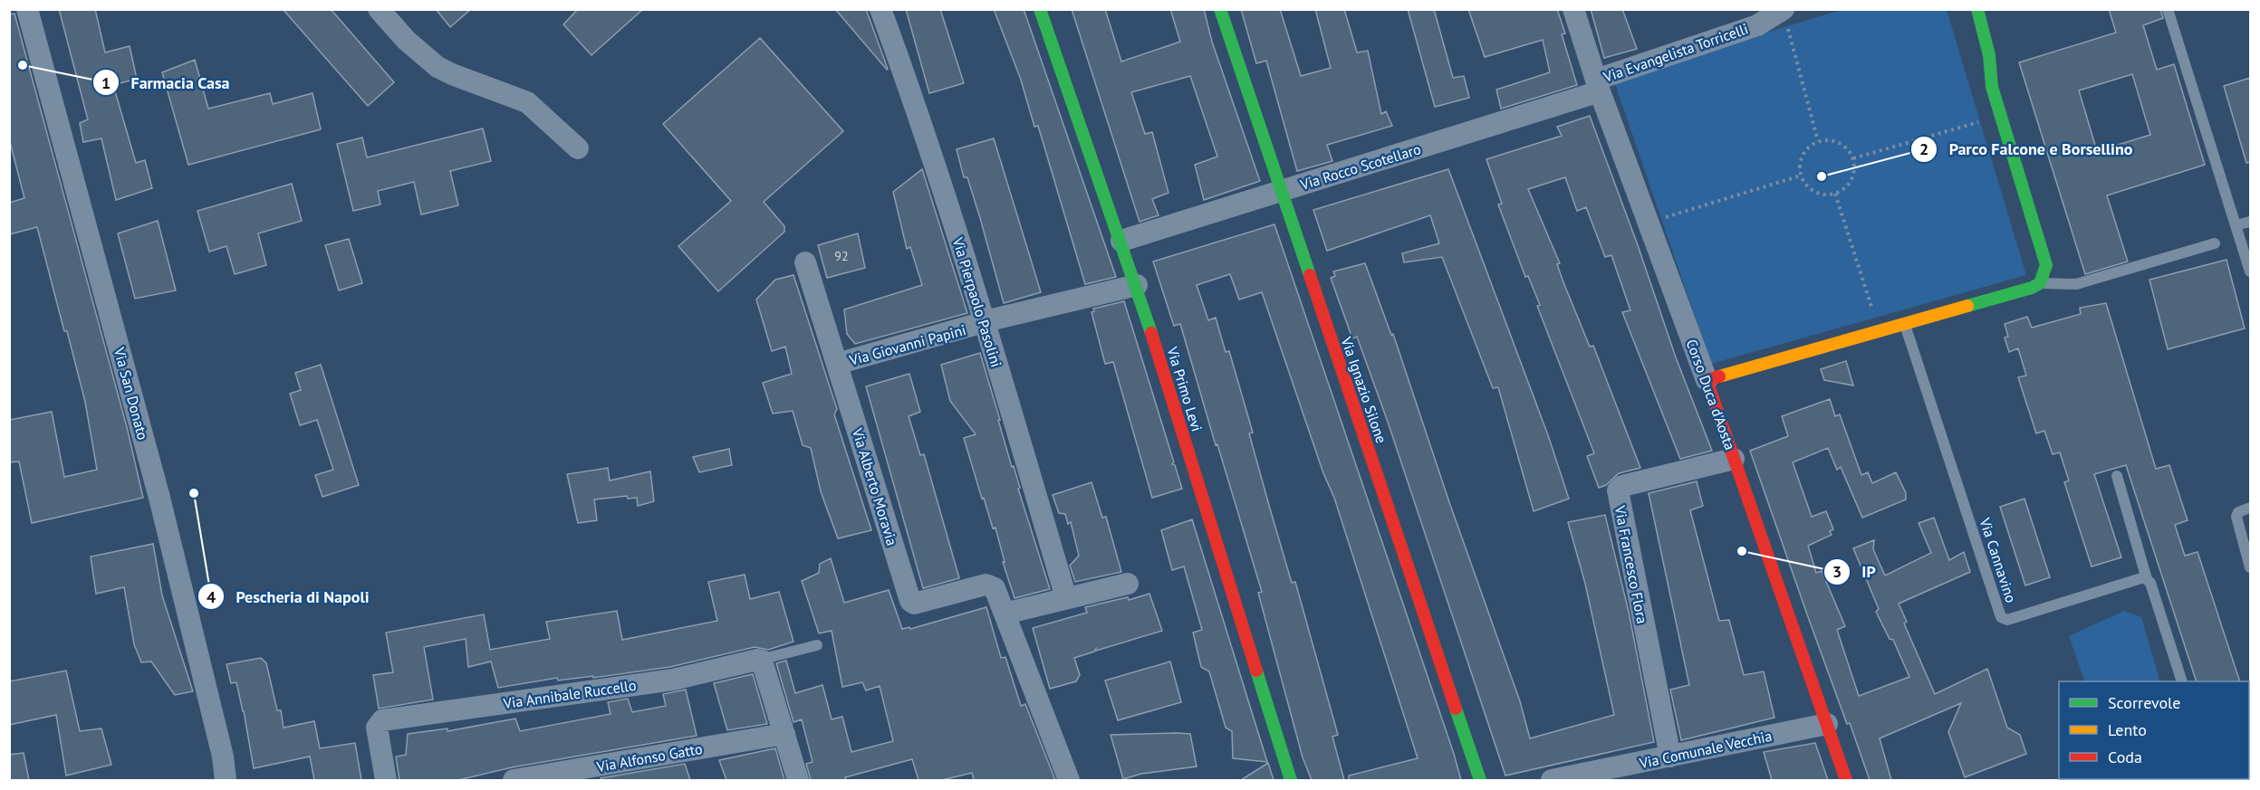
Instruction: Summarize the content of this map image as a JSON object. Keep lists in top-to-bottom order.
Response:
{
  "streets": {
    "street": [
      "Via Evangelista Torricelli",
      "Via Rocco Scotellaro",
      "Via Pierpaolo Pasolini",
      "Via Giovanni Papini",
      "Via Primo Levi",
      "Via Ignazio Silone",
      "Via San Donato",
      "Corso Duca d'Aosta",
      "Via Alberto Moravia",
      "Via Francesco Flora",
      "Via Annibale Ruccello",
      "Via Comunale Vecchia",
      "Via Alfonso Gatto"
    ],
    "lane": ["Via Cannavino"]
  },
  "crossings": [
    ["Via Evangelista Torricelli", "Via Rocco Scotellaro"],
    ["Via Evangelista Torricelli", "Corso Duca d'Aosta"],
    ["Via Rocco Scotellaro", "Via Primo Levi"],
    ["Via Rocco Scotellaro", "Via Ignazio Silone"],
    ["Via Rocco Scotellaro", "Corso Duca d'Aosta"],
    ["Via Pierpaolo Pasolini", "Via Giovanni Papini"],
    ["Via Giovanni Papini", "Via Primo Levi"],
    ["Via Giovanni Papini", "Via Alberto Moravia"],
    ["Corso Duca d'Aosta", "Via Francesco Flora"],
    ["Corso Duca d'Aosta", "Via Comunale Vecchia"],
    ["Via Francesco Flora", "Via Comunale Vecchia"]
  ],
  "places": [
    "Farmacia Casa",
    "Parco Falcone e Borsellino",
    "Pescheria di Napoli",
    "IP"
  ],
  "house_numbers": ["92"],
  "legend": ["Scorrevole", "Lento", "Coda"]
}
